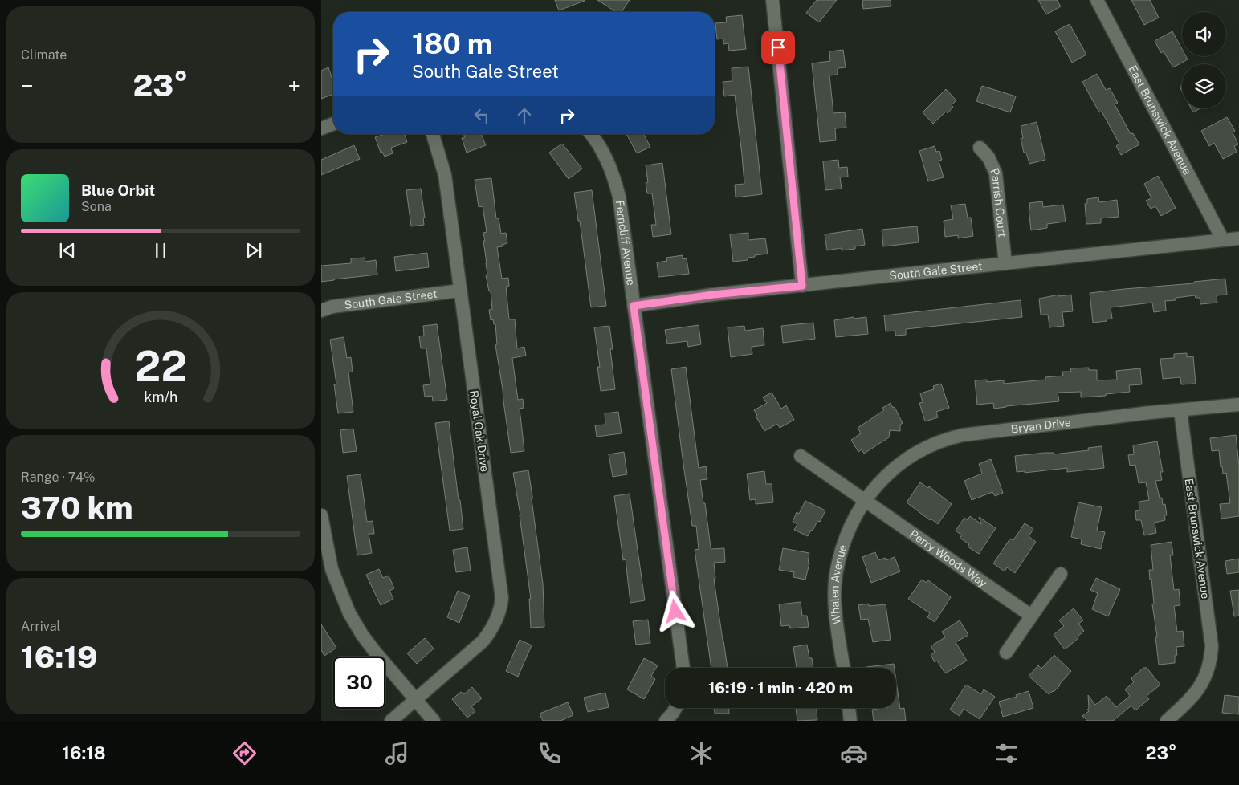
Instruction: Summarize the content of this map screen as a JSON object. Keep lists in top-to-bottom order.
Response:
{
  "streets": {
    "street": [
      "East Brunswick Avenue",
      "Parrish Court",
      "Ferncliff Avenue",
      "South Gale Street",
      "Bryan Drive",
      "Royal Oak Drive",
      "Perry Woods Way",
      "Whalen Avenue"
    ]
  },
  "crossings": [
    ["East Brunswick Avenue", "South Gale Street"],
    ["East Brunswick Avenue", "Bryan Drive"],
    ["Parrish Court", "South Gale Street"],
    ["Ferncliff Avenue", "South Gale Street"],
    ["South Gale Street", "Royal Oak Drive"],
    ["Bryan Drive", "Perry Woods Way"],
    ["Bryan Drive", "Whalen Avenue"],
    ["Perry Woods Way", "Whalen Avenue"]
  ],
  "page": {
    "tile": [
      "Climate",
      ["Range · 74%", "370 km"],
      ["Arrival", "16:19"]
    ],
    "turn": ["180 m", "South Gale Street"],
    "heat": ["−", "23°", "+"],
    "song": ["Blue Orbit", "Sona"],
    "limit": "30",
    "trip": "16:19 · 1 min · 420 m",
    "tabs": ["16:18", "23°"],
    "gauge": ["22", "km/h"]
  }
}
